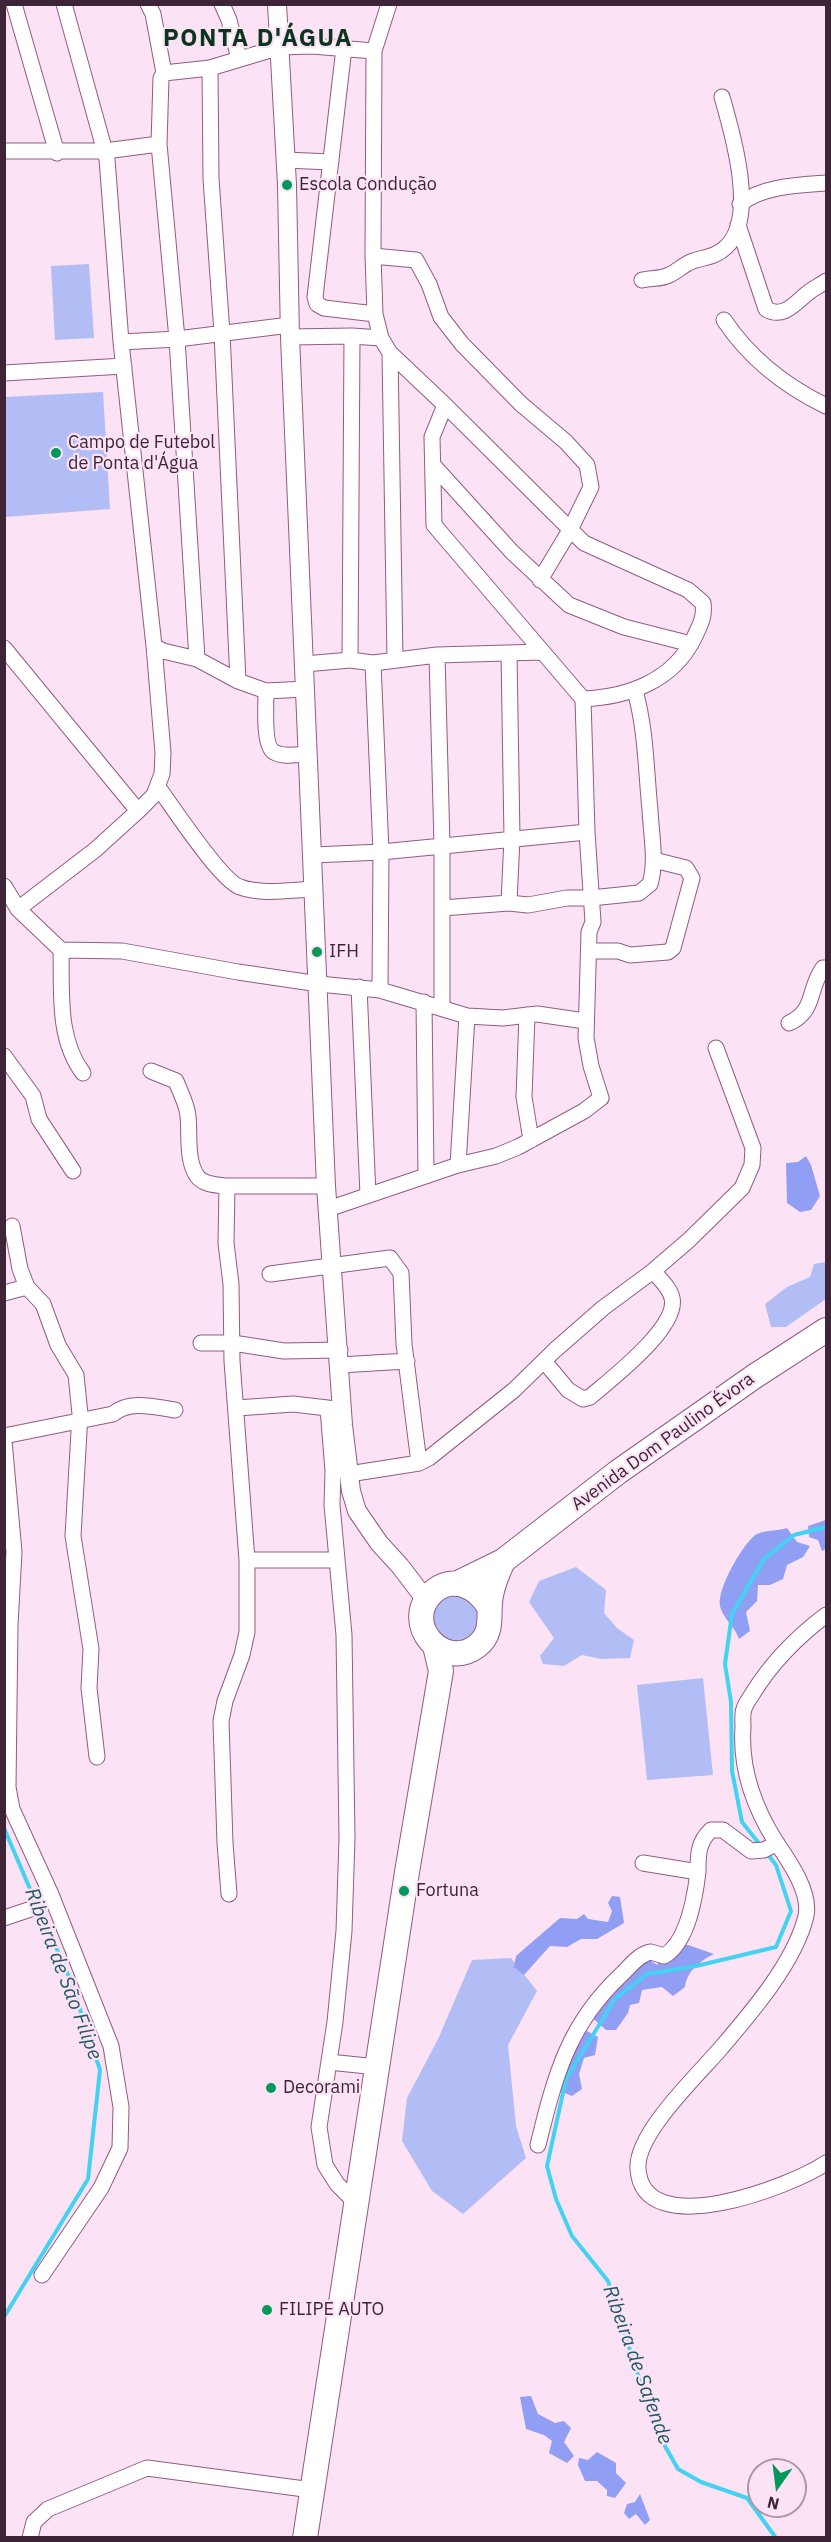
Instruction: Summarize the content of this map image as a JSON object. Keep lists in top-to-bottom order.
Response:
{
  "streets": {
    "main road": ["Avenida Dom Paulino Évora"]
  },
  "districts": ["PONTA D'ÁGUA"],
  "water": ["Ribeira de São Filipe", "Ribeira de Safende"],
  "places": [
    "Escola Condução",
    "Campo de Futebol de Ponta d'Água",
    "IFH",
    "Fortuna",
    "Decorami",
    "FILIPE AUTO"
  ],
  "north": "bottom"
}
